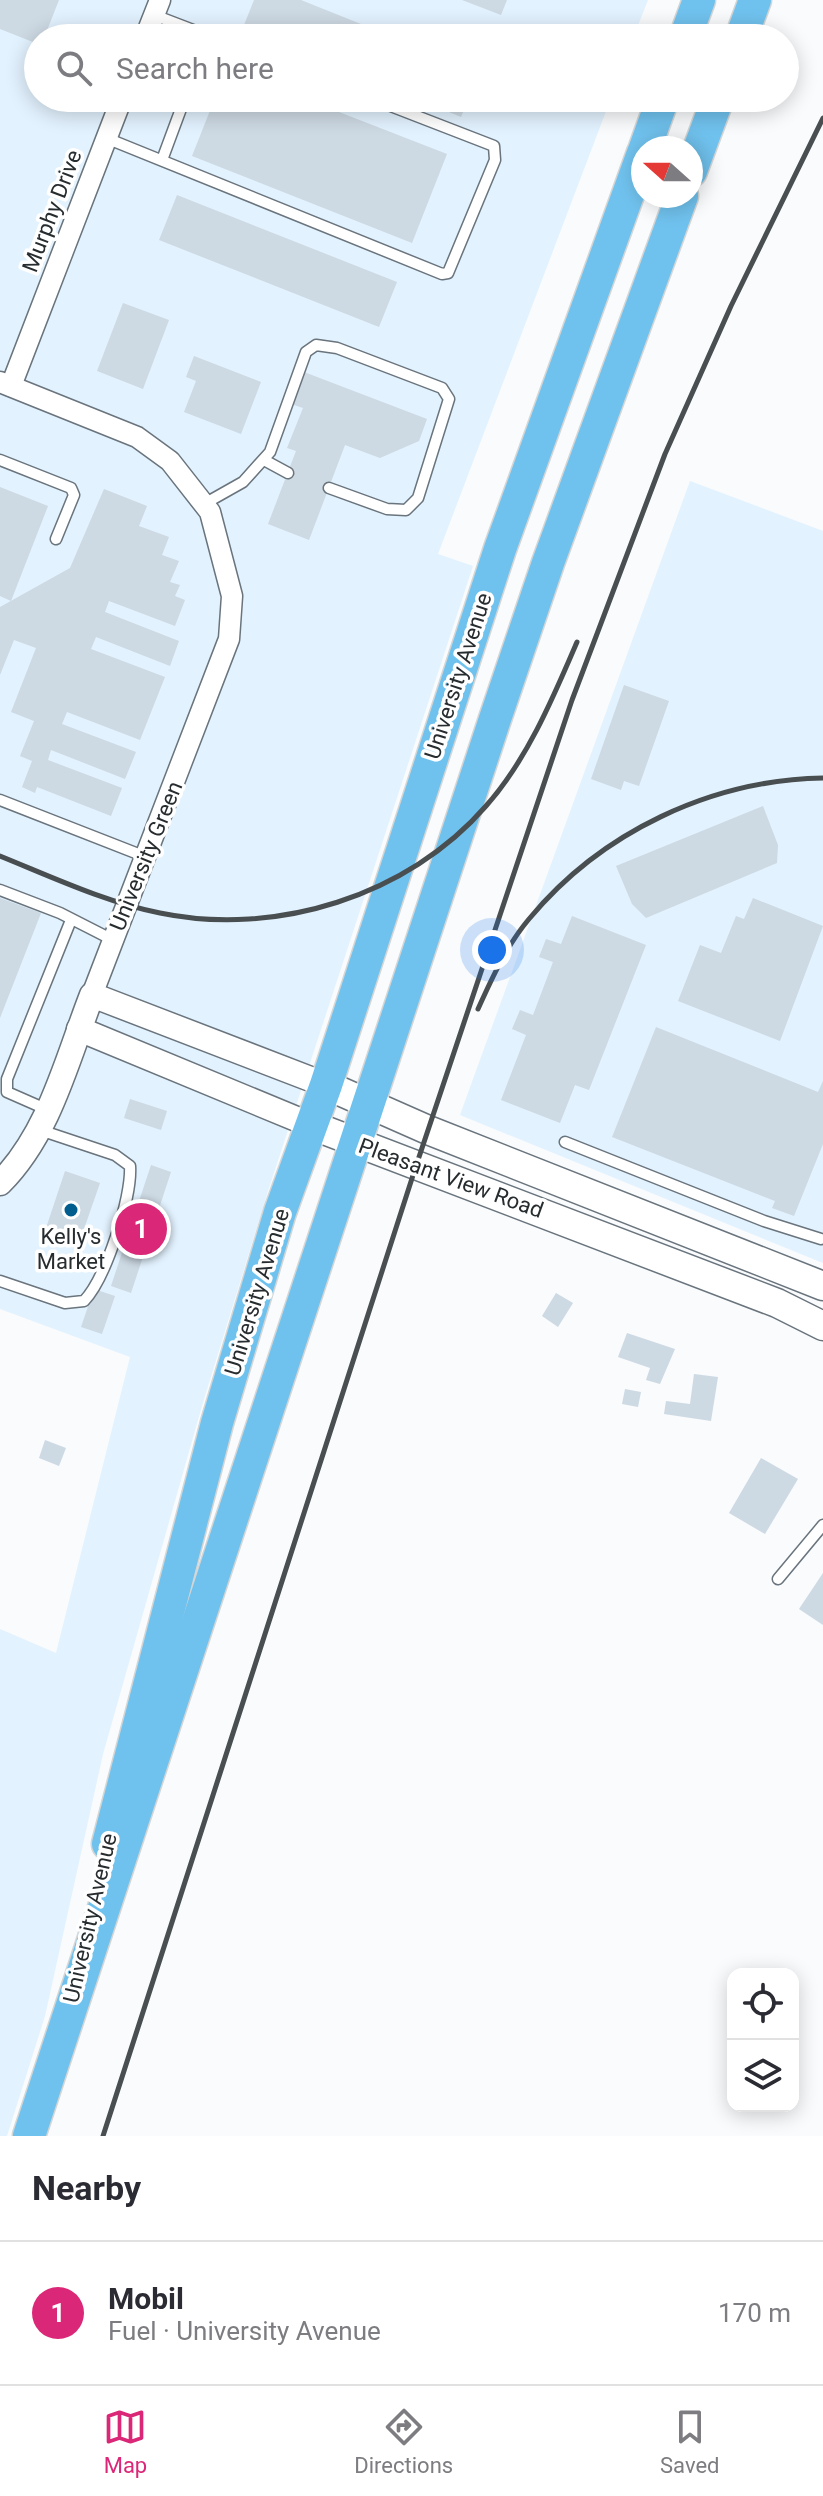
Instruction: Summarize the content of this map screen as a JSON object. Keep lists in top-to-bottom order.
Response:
{
  "streets": {
    "main road": ["University Avenue", "Pleasant View Road"],
    "street": ["Murphy Drive", "University Green"]
  },
  "crossings": [
    ["University Avenue", "Pleasant View Road"],
    ["University Green", "Pleasant View Road"]
  ],
  "places": ["Kelly's Market"],
  "north": "left",
  "page": {
    "search": "Search here",
    "pins": "1",
    "heading": "Nearby",
    "list": [
      {
        "mark": "1",
        "name": "Mobil",
        "note": "Fuel · University Avenue",
        "value": "170 m"
      }
    ],
    "nav": ["Map", "Directions", "Saved"]
  }
}
